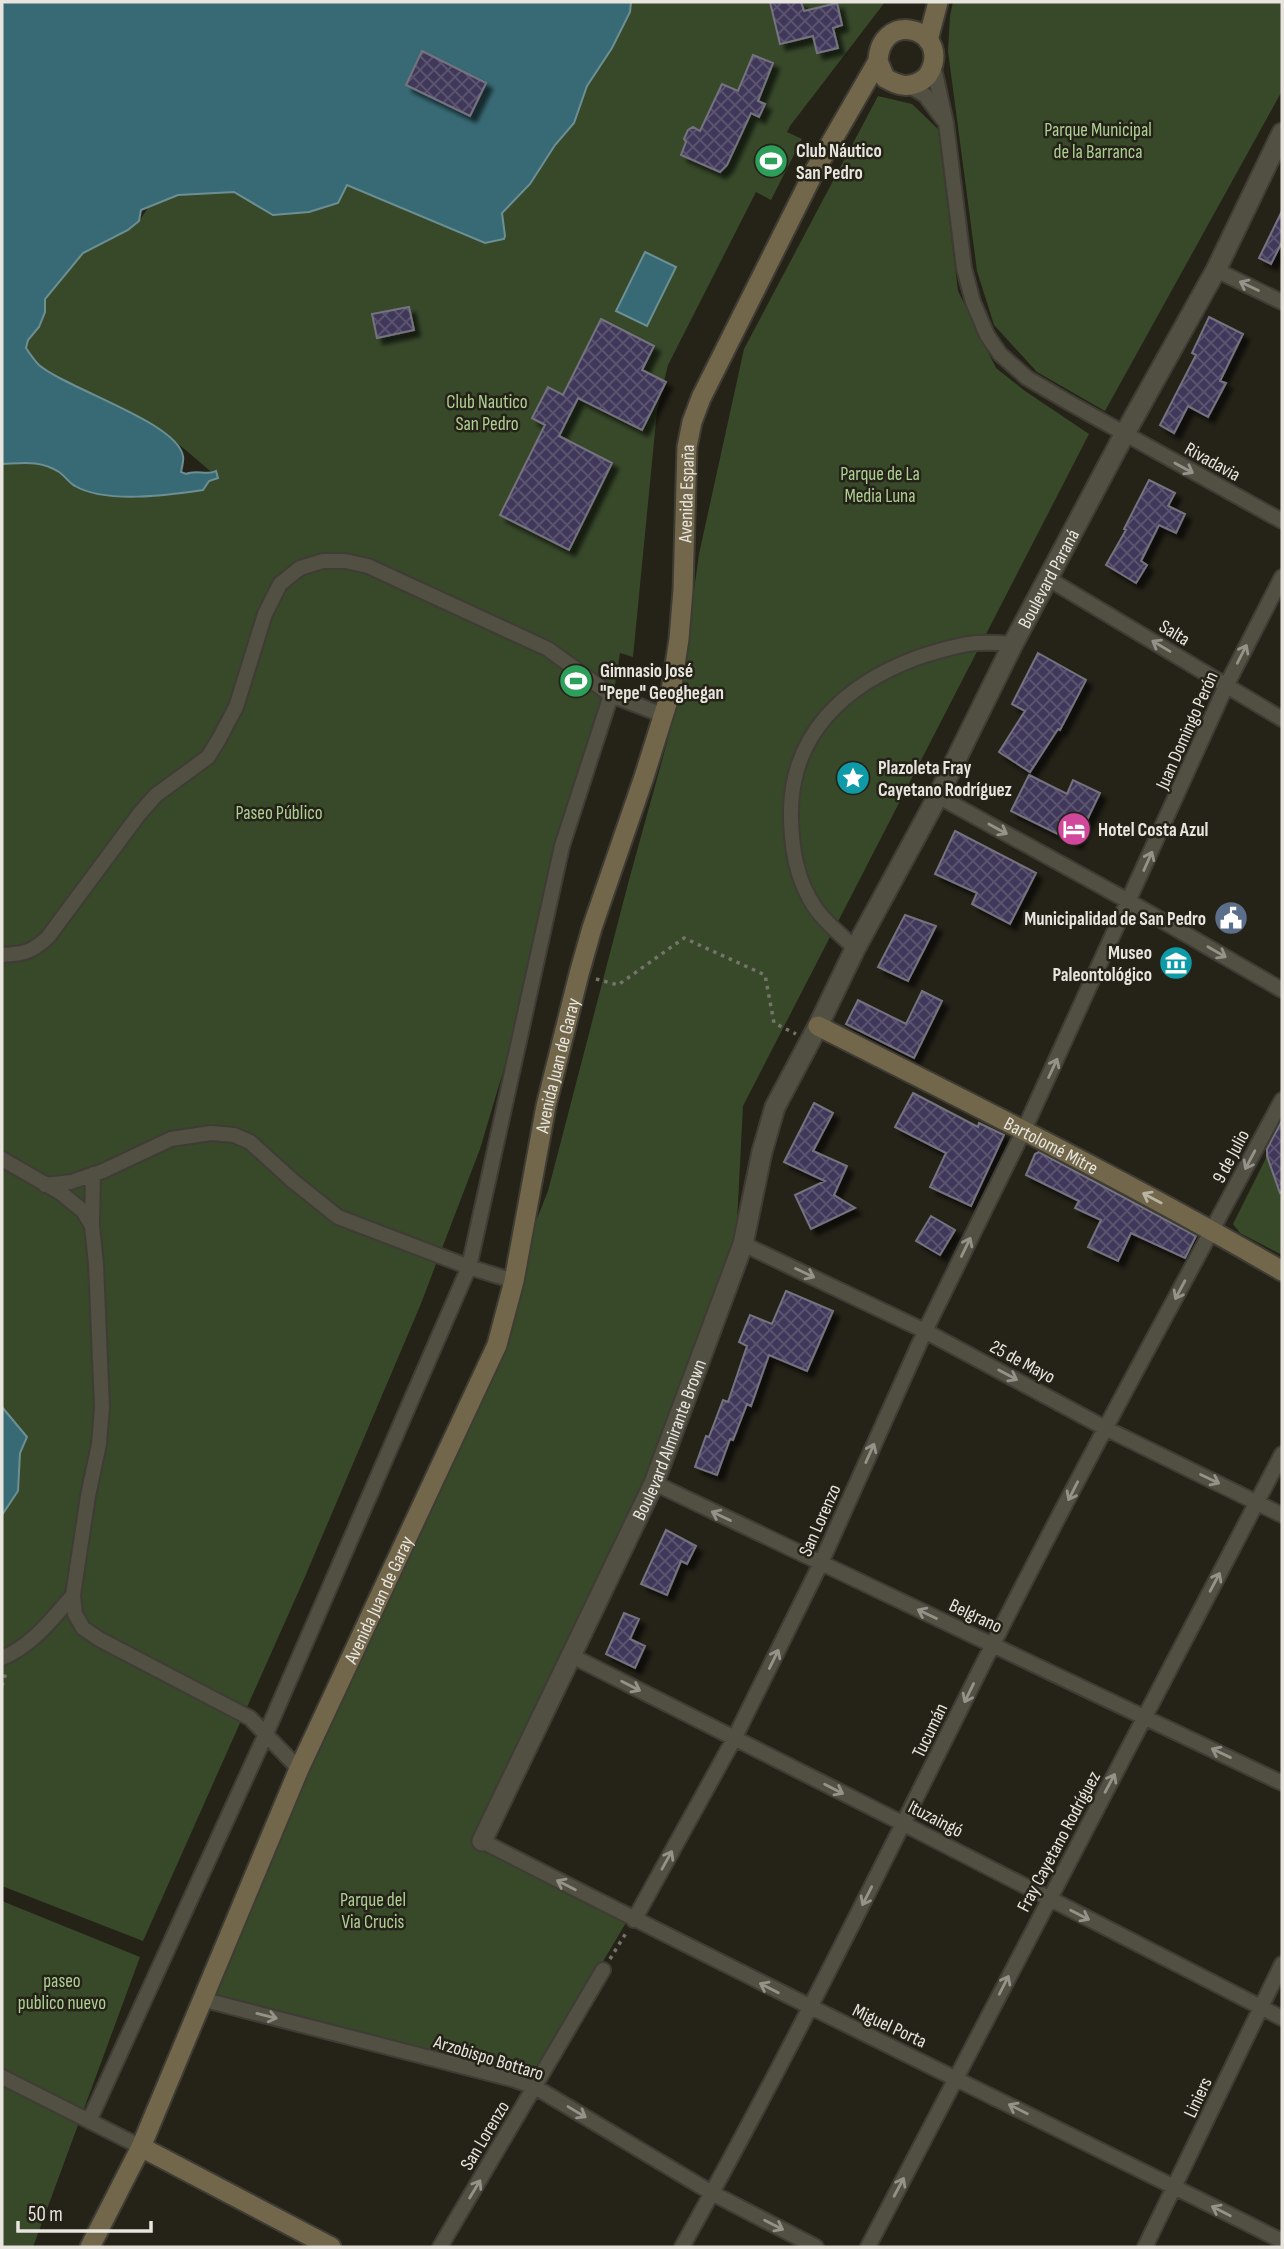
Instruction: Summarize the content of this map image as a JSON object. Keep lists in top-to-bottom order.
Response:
{
  "streets": {
    "main road": ["Avenida España", "Avenida Juan de Garay", "Bartolomé Mitre"],
    "street": [
      "Rivadavia",
      "Boulevard Paraná",
      "Salta",
      "Juan Domingo Perón",
      "9 de Julio",
      "25 de Mayo",
      "Boulevard Almirante Brown",
      "San Lorenzo",
      "Belgrano",
      "Tucumán",
      "Ituzaingó",
      "Fray Cayetano Rodríguez",
      "Miguel Porta",
      "Arzobispo Bottaro",
      "Liniers"
    ]
  },
  "crossings": [
    ["Rivadavia", "Boulevard Paraná"],
    ["Avenida España", "Avenida Juan de Garay"],
    ["Boulevard Paraná", "Salta"],
    ["Boulevard Paraná", "Bartolomé Mitre"],
    ["Boulevard Paraná", "Boulevard Almirante Brown"],
    ["Salta", "Juan Domingo Perón"],
    ["Juan Domingo Perón", "Bartolomé Mitre"],
    ["Juan Domingo Perón", "San Lorenzo"],
    ["Avenida Juan de Garay", "Arzobispo Bottaro"],
    ["Bartolomé Mitre", "9 de Julio"],
    ["Bartolomé Mitre", "Boulevard Almirante Brown"],
    ["Bartolomé Mitre", "San Lorenzo"],
    ["Bartolomé Mitre", "Tucumán"],
    ["9 de Julio", "Tucumán"],
    ["25 de Mayo", "Boulevard Almirante Brown"],
    ["25 de Mayo", "San Lorenzo"],
    ["25 de Mayo", "Tucumán"],
    ["25 de Mayo", "Fray Cayetano Rodríguez"],
    ["Boulevard Almirante Brown", "Belgrano"],
    ["Boulevard Almirante Brown", "Ituzaingó"],
    ["Boulevard Almirante Brown", "Miguel Porta"],
    ["San Lorenzo", "Belgrano"],
    ["San Lorenzo", "Ituzaingó"],
    ["San Lorenzo", "Miguel Porta"],
    ["San Lorenzo", "Arzobispo Bottaro"],
    ["Belgrano", "Tucumán"],
    ["Belgrano", "Fray Cayetano Rodríguez"],
    ["Tucumán", "Ituzaingó"],
    ["Tucumán", "Miguel Porta"],
    ["Tucumán", "Arzobispo Bottaro"],
    ["Ituzaingó", "Fray Cayetano Rodríguez"],
    ["Ituzaingó", "Liniers"],
    ["Fray Cayetano Rodríguez", "Miguel Porta"],
    ["Miguel Porta", "Liniers"]
  ],
  "one_way": [
    "Salta",
    "Juan Domingo Perón",
    "Bartolomé Mitre",
    "9 de Julio",
    "25 de Mayo",
    "San Lorenzo",
    "Belgrano",
    "Tucumán",
    "Ituzaingó",
    "Fray Cayetano Rodríguez",
    "Miguel Porta",
    "Arzobispo Bottaro"
  ],
  "parks": [
    "Parque Municipal de la Barranca",
    "Club Nautico San Pedro",
    "Parque de La Media Luna",
    "Paseo Público",
    "Parque del Via Crucis",
    "paseo publico nuevo"
  ],
  "places": {
    "sports": ["Club Náutico San Pedro", "Gimnasio José \"Pepe\" Geoghegan"],
    "place": ["Plazoleta Fray Cayetano Rodríguez"],
    "hotel": ["Hotel Costa Azul"],
    "public building": ["Municipalidad de San Pedro"],
    "museum": ["Museo Paleontológico"]
  },
  "scale_bar": "50 m"
}
